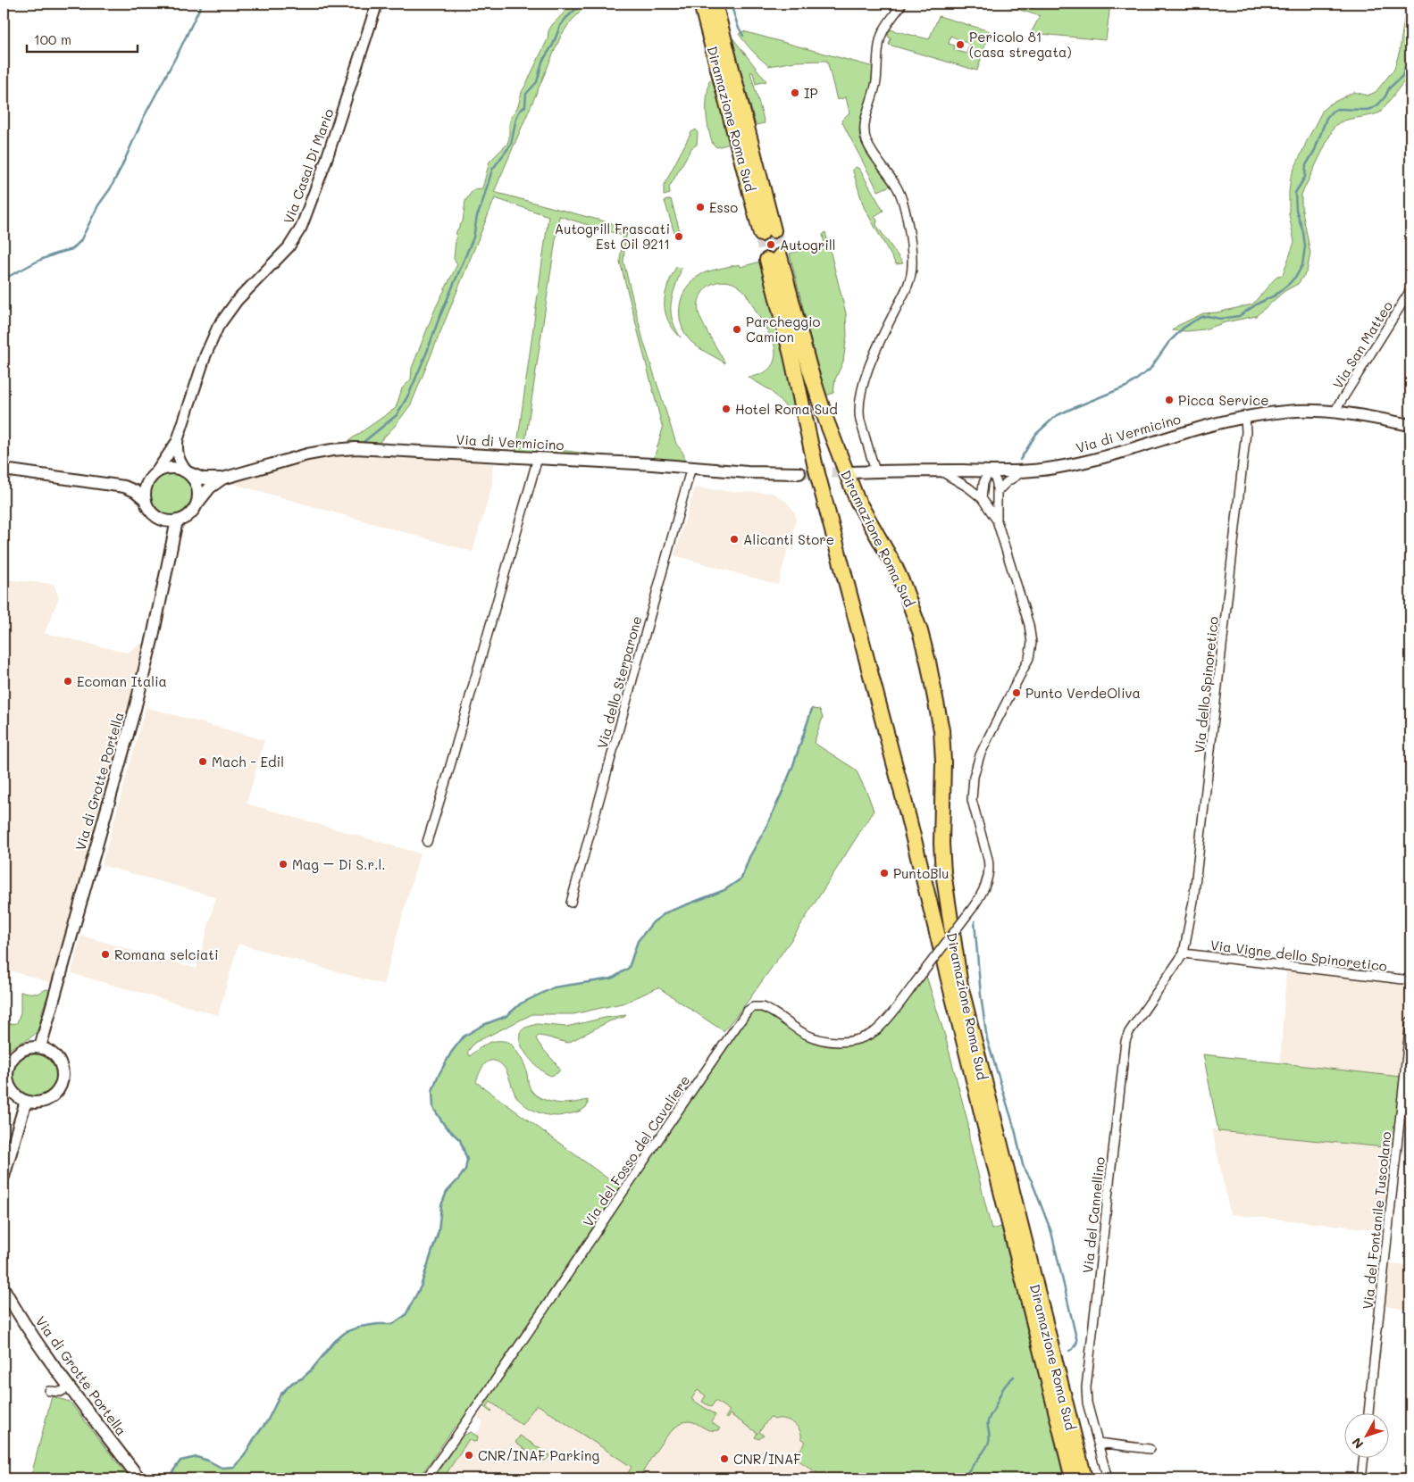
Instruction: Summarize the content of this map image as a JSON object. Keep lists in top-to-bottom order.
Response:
{
  "streets": {
    "highway": ["Diramazione Roma Sud"],
    "main road": ["Via di Vermicino", "Via di Grotte Portella"],
    "street": [
      "Via Casal Di Mario",
      "Via San Matteo",
      "Via dello Sterparone",
      "Via dello Spinoretico",
      "Via Vigne dello Spinoretico",
      "Via del Fosso del Cavaliere",
      "Via del Cannellino",
      "Via del Fontanile Tuscolano"
    ]
  },
  "crossings": [
    ["Via Casal Di Mario", "Via di Vermicino"],
    ["Via Casal Di Mario", "Via di Grotte Portella"],
    ["Via San Matteo", "Via di Vermicino"],
    ["Via di Vermicino", "Via dello Sterparone"],
    ["Via di Vermicino", "Via dello Spinoretico"],
    ["Via di Vermicino", "Via di Grotte Portella"],
    ["Via dello Spinoretico", "Via Vigne dello Spinoretico"],
    ["Via dello Spinoretico", "Via del Cannellino"],
    ["Via Vigne dello Spinoretico", "Via del Cannellino"]
  ],
  "places": [
    "Pericolo 81 (casa stregata)",
    "IP",
    "Esso",
    "Autogrill Frascati Est Oil 9211",
    "Autogrill",
    "Parcheggio Camion",
    "Picca Service",
    "Hotel Roma Sud",
    "Alicanti Store",
    "Ecoman Italia",
    "Punto VerdeOliva",
    "Mach - Edil",
    "Mag – Di S.r.l.",
    "PuntoBlu",
    "Romana selciati",
    "CNR/INAF Parking",
    "CNR/INAF"
  ],
  "scale_bar": "100 m",
  "north": "bottom left"
}
